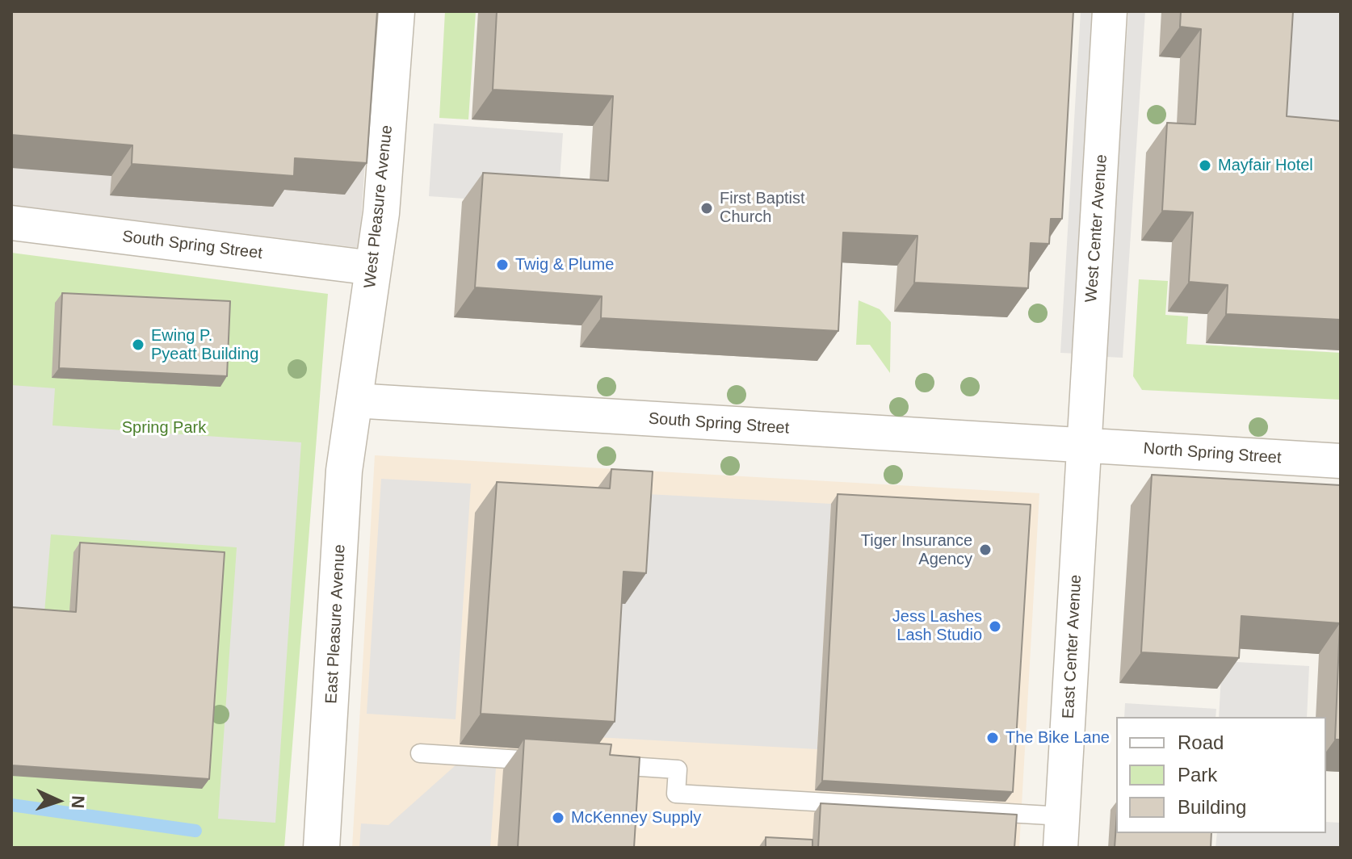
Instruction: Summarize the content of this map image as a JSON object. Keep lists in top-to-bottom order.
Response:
{
  "streets": {
    "street": [
      "West Pleasure Avenue",
      "West Center Avenue",
      "South Spring Street",
      "North Spring Street",
      "East Pleasure Avenue",
      "East Center Avenue"
    ]
  },
  "crossings": [
    ["West Pleasure Avenue", "South Spring Street"],
    ["West Pleasure Avenue", "East Pleasure Avenue"],
    ["West Center Avenue", "South Spring Street"],
    ["West Center Avenue", "North Spring Street"],
    ["West Center Avenue", "East Center Avenue"],
    ["South Spring Street", "North Spring Street"],
    ["South Spring Street", "East Pleasure Avenue"],
    ["South Spring Street", "East Center Avenue"],
    ["North Spring Street", "East Center Avenue"]
  ],
  "parks": ["Spring Park"],
  "places": [
    "Mayfair Hotel",
    "First Baptist Church",
    "Twig & Plume",
    "Ewing P. Pyeatt Building",
    "Tiger Insurance Agency",
    "Jess Lashes Lash Studio",
    "The Bike Lane",
    "McKenney Supply"
  ],
  "legend": ["Road", "Park", "Building"],
  "north": "right"
}
